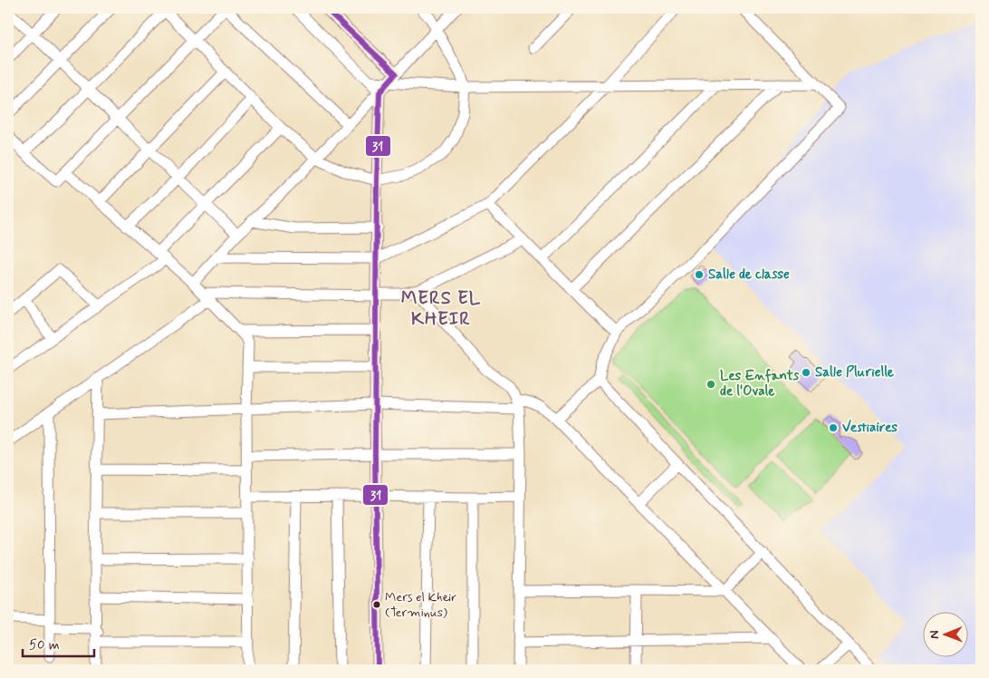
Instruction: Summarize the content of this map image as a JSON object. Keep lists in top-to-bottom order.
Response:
{
  "districts": ["MERS EL KHEIR"],
  "places": [
    "Salle de classe",
    "Salle Plurielle",
    "Les Enfants de l'Ovale",
    "Vestiaires",
    "Mers el Kheir (Terminus)"
  ],
  "lines": ["transit line 31"],
  "scale_bar": "50 m",
  "north": "left"
}
